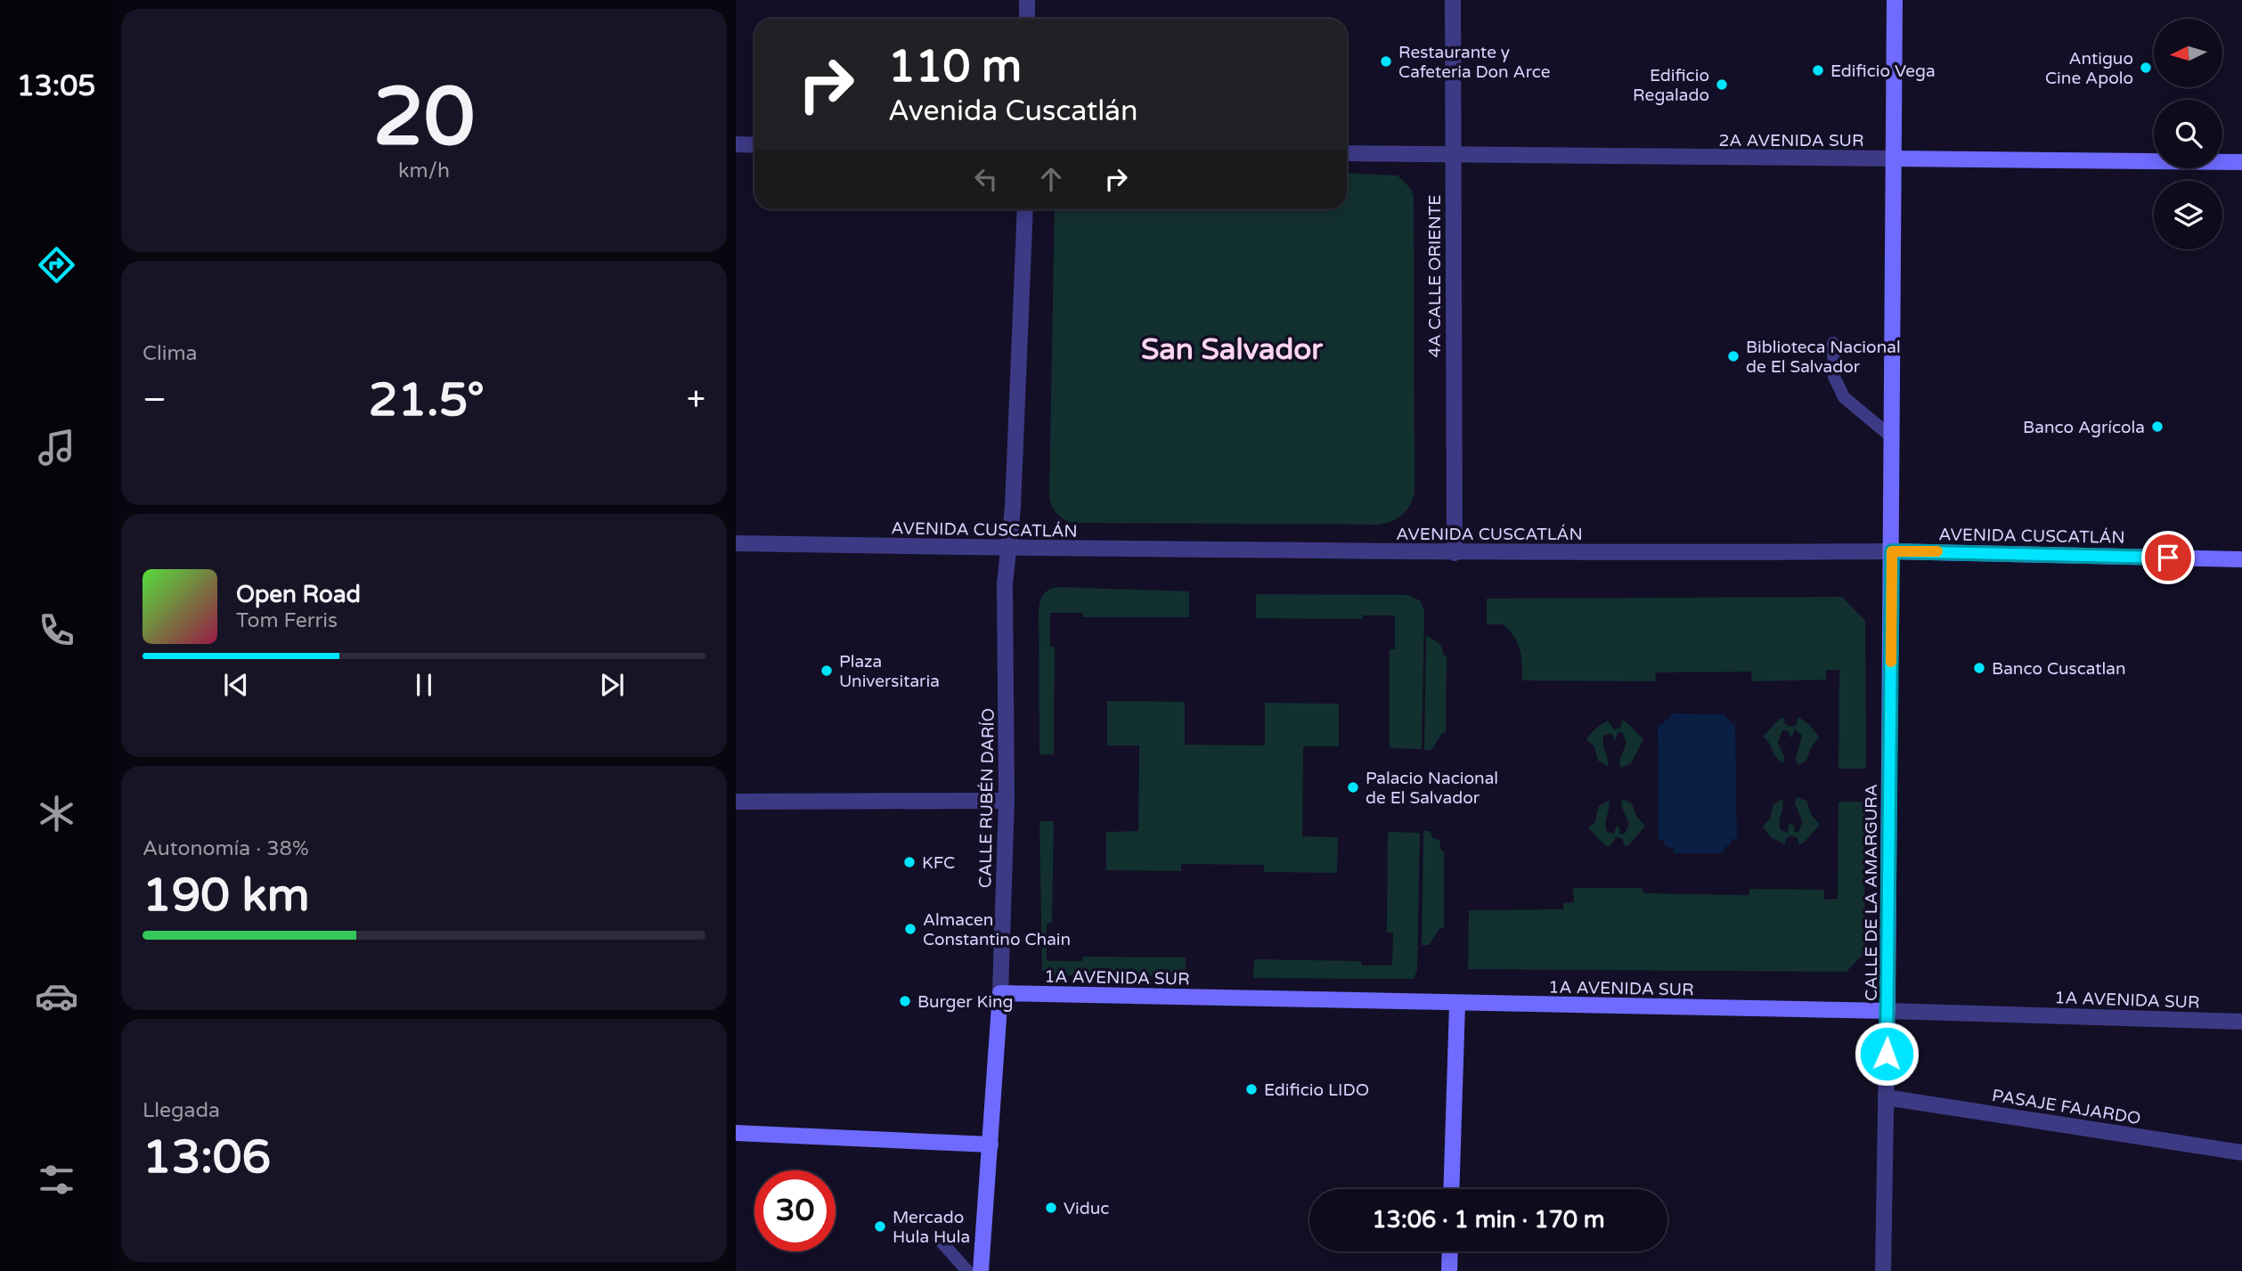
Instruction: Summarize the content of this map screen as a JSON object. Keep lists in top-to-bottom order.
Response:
{
  "streets": {
    "street": [
      "2A AVENIDA SUR",
      "4A CALLE ORIENTE",
      "AVENIDA CUSCATLÁN",
      "CALLE RUBÉN DARÍO",
      "CALLE DE LA AMARGURA",
      "1A AVENIDA SUR",
      "PASAJE FAJARDO"
    ]
  },
  "crossings": [
    ["2A AVENIDA SUR", "4A CALLE ORIENTE"],
    ["2A AVENIDA SUR", "CALLE DE LA AMARGURA"],
    ["4A CALLE ORIENTE", "AVENIDA CUSCATLÁN"],
    ["AVENIDA CUSCATLÁN", "CALLE RUBÉN DARÍO"],
    ["AVENIDA CUSCATLÁN", "CALLE DE LA AMARGURA"],
    ["CALLE RUBÉN DARÍO", "1A AVENIDA SUR"],
    ["CALLE DE LA AMARGURA", "1A AVENIDA SUR"],
    ["CALLE DE LA AMARGURA", "PASAJE FAJARDO"]
  ],
  "districts": ["San Salvador"],
  "places": [
    "Restaurante y Cafeteria Don Arce",
    "Antiguo Cine Apolo",
    "Edificio Vega",
    "Edificio Regalado",
    "Biblioteca Nacional de El Salvador",
    "Banco Agrícola",
    "Banco Cuscatlan",
    "Plaza Universitaria",
    "Palacio Nacional de El Salvador",
    "KFC",
    "Almacen Constantino Chain",
    "Burger King",
    "Edificio LIDO",
    "Viduc",
    "Mercado Hula Hula"
  ],
  "north": "left",
  "page": {
    "tabs": "13:05",
    "tile": [
      ["20", "km/h"],
      "Clima",
      ["Autonomía · 38%", "190 km"],
      ["Llegada", "13:06"]
    ],
    "turn": ["110 m", "Avenida Cuscatlán"],
    "heat": ["−", "21.5°", "+"],
    "song": ["Open Road", "Tom Ferris"],
    "limit": "30",
    "trip": "13:06 · 1 min · 170 m"
  }
}
